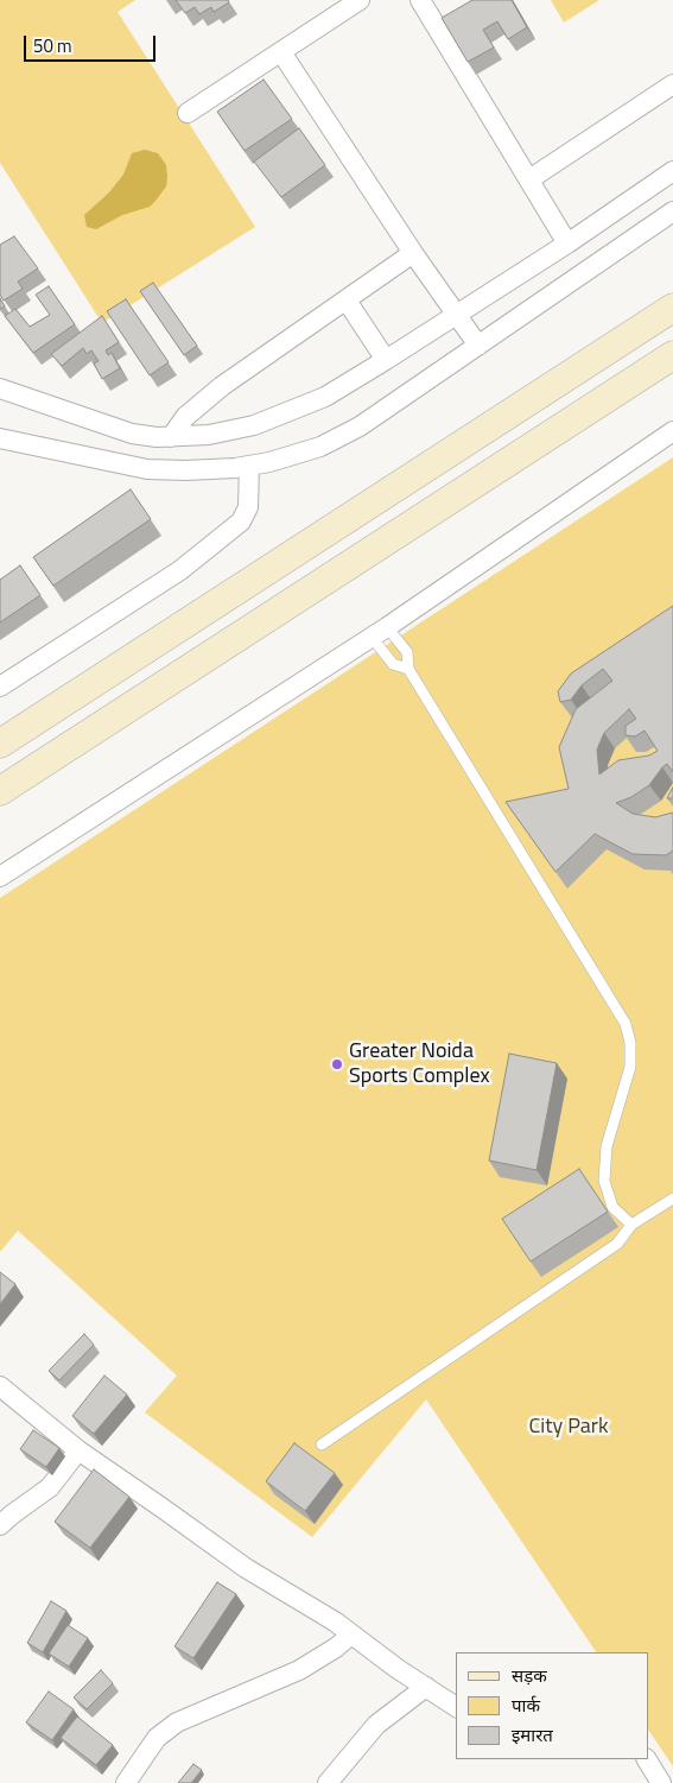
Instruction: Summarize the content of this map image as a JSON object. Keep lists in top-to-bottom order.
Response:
{
  "parks": ["City Park"],
  "places": ["Greater Noida Sports Complex"],
  "legend": ["सड़क", "पार्क", "इमारत"],
  "scale_bar": "50 m"
}
